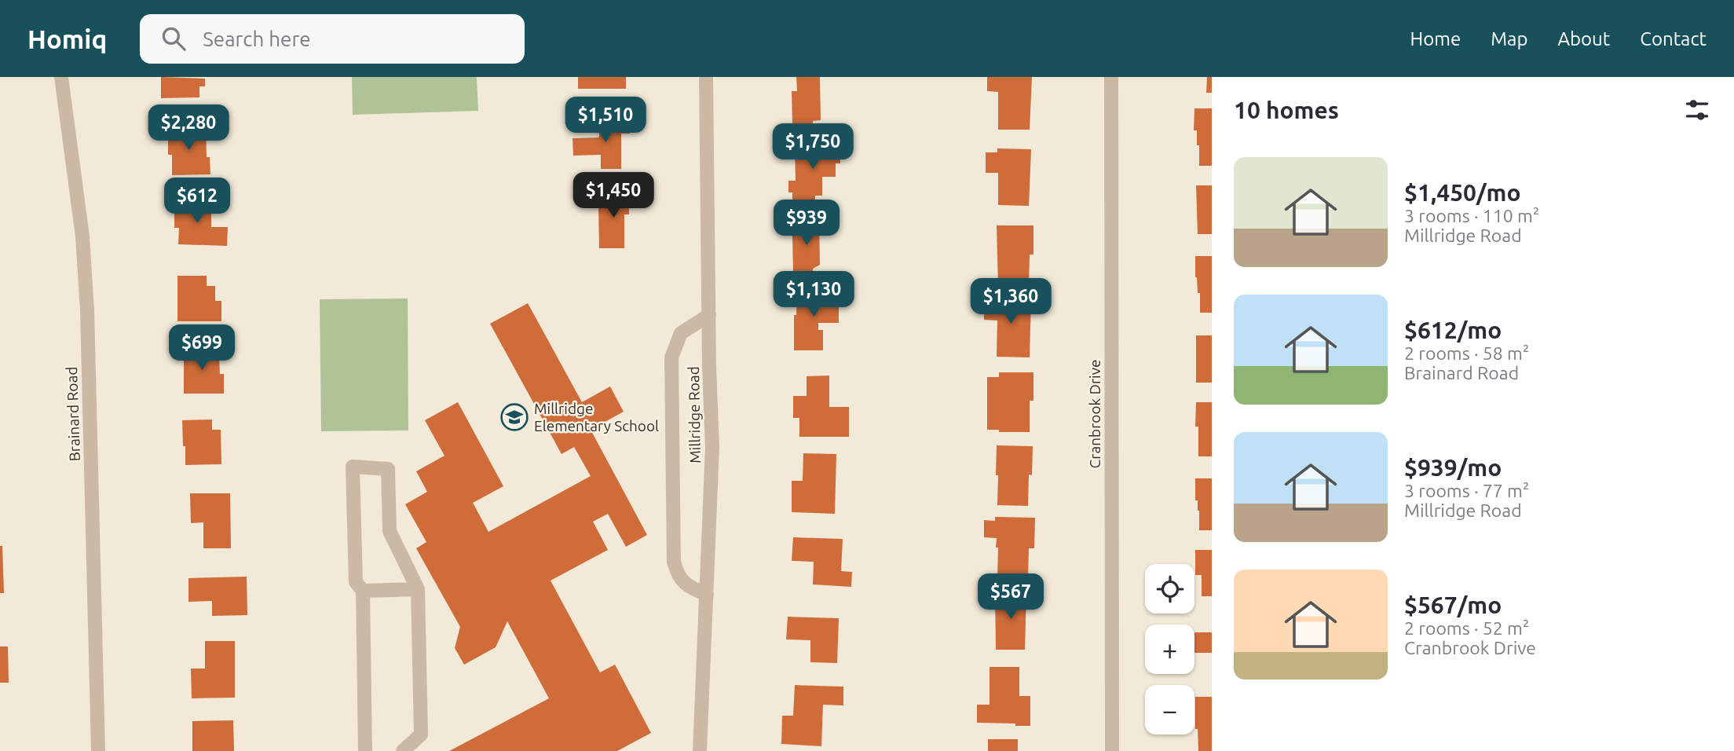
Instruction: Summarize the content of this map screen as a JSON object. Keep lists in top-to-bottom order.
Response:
{
  "streets": {
    "street": ["Brainard Road", "Cranbrook Drive", "Millridge Road"]
  },
  "places": {
    "school or university": ["Millridge Elementary School"]
  },
  "page": {
    "header": "Homiq",
    "search": "Search here",
    "nav": [
      "Home",
      "Map",
      "About",
      "Contact"
    ],
    "heading": "10 homes",
    "price": [
      "$1,510",
      "$2,280",
      "$1,750",
      "$1,450",
      "$612",
      "$939",
      "$1,130",
      "$1,360",
      "$699",
      "$567"
    ],
    "list": [
      {
        "name": "$1,450/mo",
        "note": "3 rooms · 110 m² · Millridge Road"
      },
      {
        "name": "$612/mo",
        "note": "2 rooms · 58 m² · Brainard Road"
      },
      {
        "name": "$939/mo",
        "note": "3 rooms · 77 m² · Millridge Road"
      },
      {
        "name": "$567/mo",
        "note": "2 rooms · 52 m² · Cranbrook Drive"
      }
    ],
    "map_buttons": ["+", "−"]
  }
}
